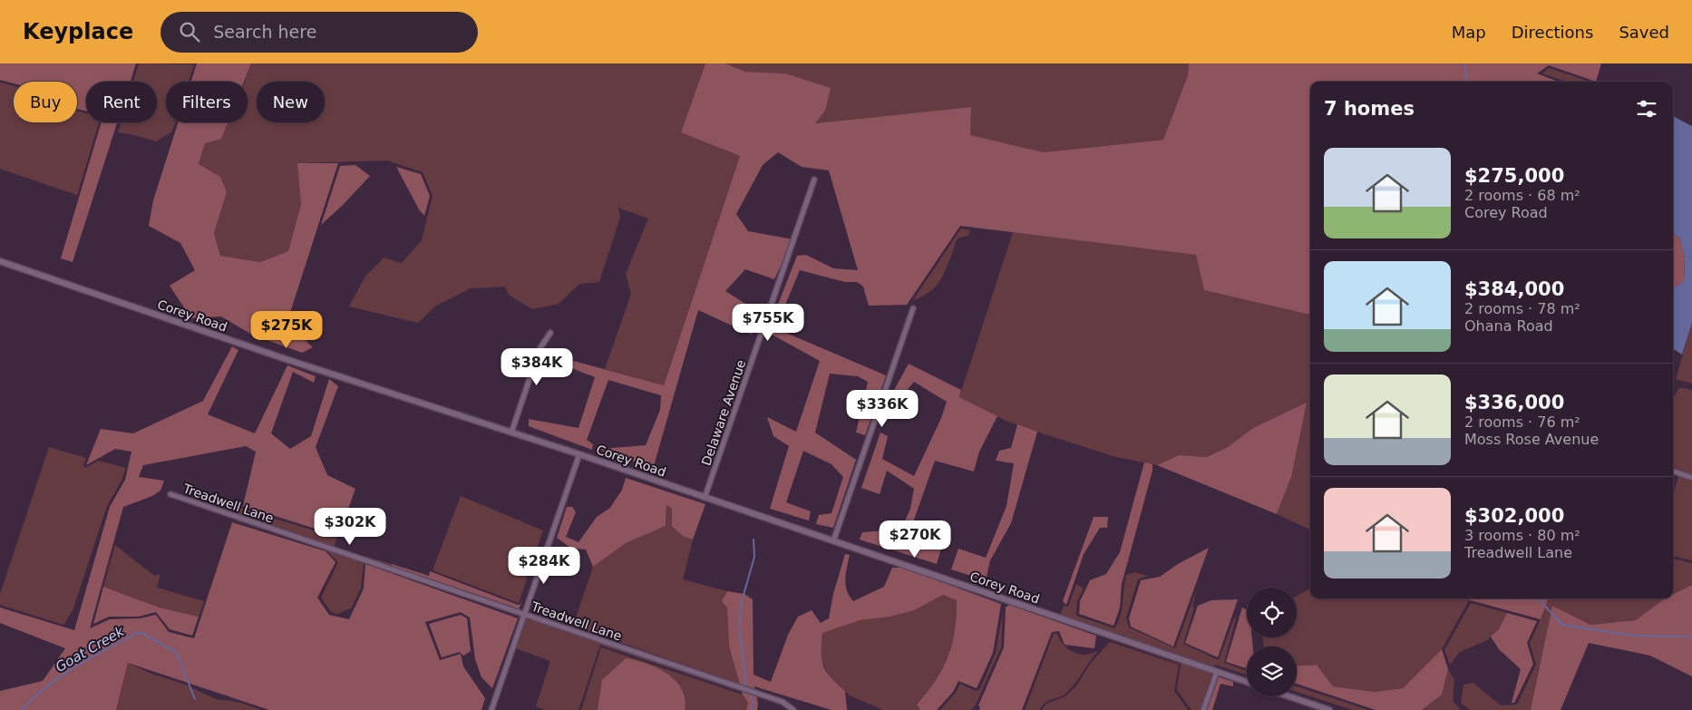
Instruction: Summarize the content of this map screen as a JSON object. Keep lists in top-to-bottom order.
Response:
{
  "streets": {
    "street": ["Corey Road", "Delaware Avenue", "Treadwell Lane"]
  },
  "crossings": [
    ["Corey Road", "Delaware Avenue"]
  ],
  "water": ["Goat Creek"],
  "page": {
    "header": "Keyplace",
    "search": "Search here",
    "nav": ["Map", "Directions", "Saved"],
    "chip": [
      "Buy",
      "Rent",
      "Filters",
      "New"
    ],
    "heading": "7 homes",
    "list": [
      {
        "name": "$275,000",
        "note": "2 rooms · 68 m² · Corey Road"
      },
      {
        "name": "$384,000",
        "note": "2 rooms · 78 m² · Ohana Road"
      },
      {
        "name": "$336,000",
        "note": "2 rooms · 76 m² · Moss Rose Avenue"
      },
      {
        "name": "$302,000",
        "note": "3 rooms · 80 m² · Treadwell Lane"
      }
    ],
    "price": [
      "$755K",
      "$275K",
      "$384K",
      "$336K",
      "$302K",
      "$270K",
      "$284K"
    ]
  }
}
